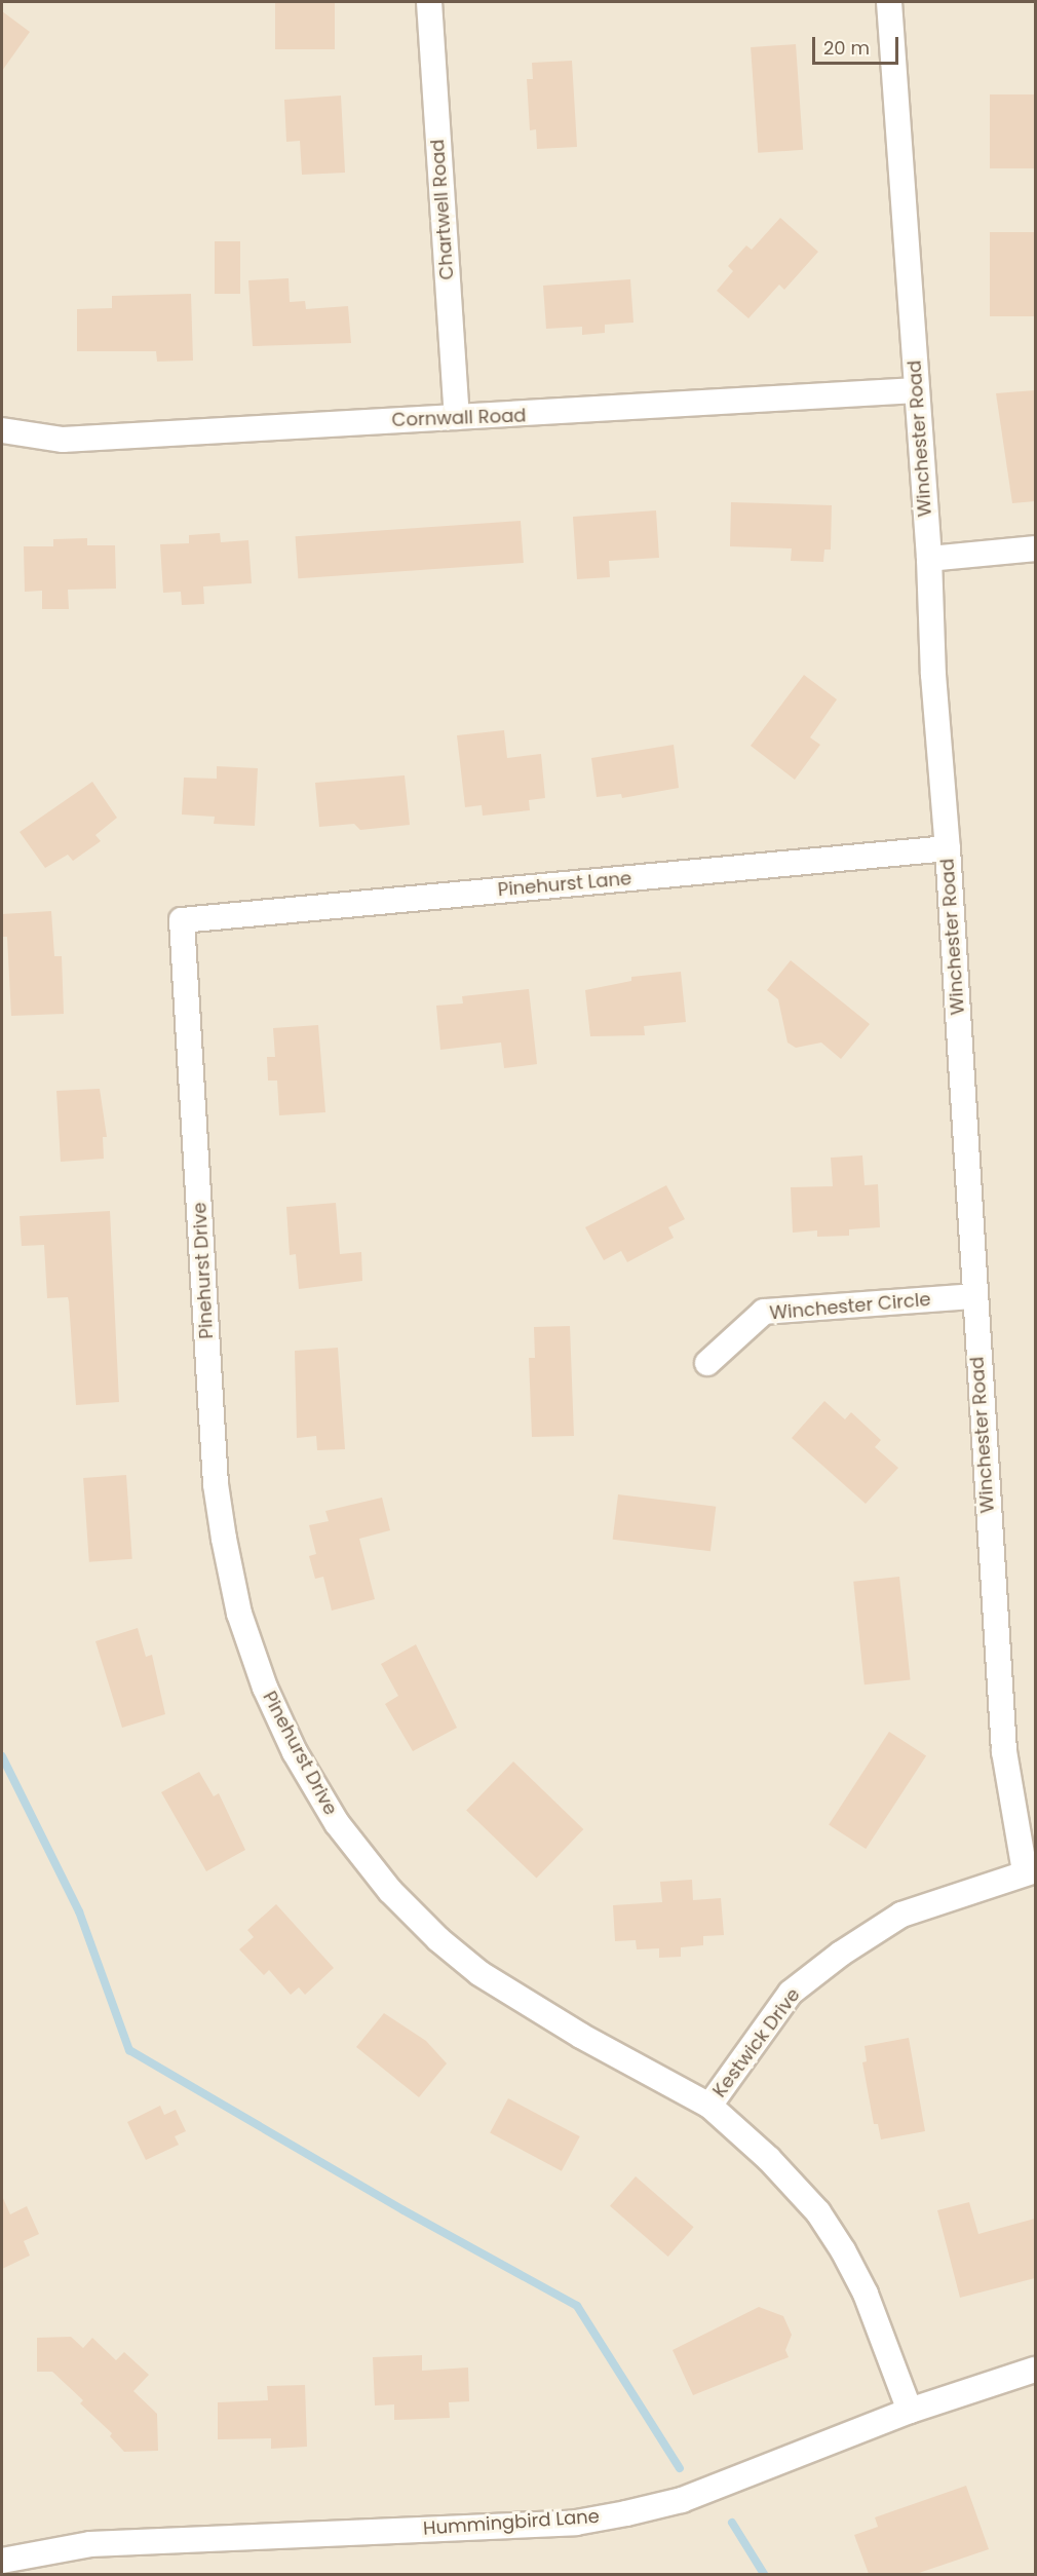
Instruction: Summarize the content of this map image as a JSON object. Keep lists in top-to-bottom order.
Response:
{
  "streets": {
    "street": [
      "Chartwell Road",
      "Cornwall Road",
      "Winchester Road",
      "Pinehurst Lane",
      "Pinehurst Drive",
      "Winchester Circle",
      "Kestwick Drive",
      "Hummingbird Lane"
    ]
  },
  "crossings": [
    ["Chartwell Road", "Cornwall Road"],
    ["Cornwall Road", "Winchester Road"],
    ["Winchester Road", "Pinehurst Lane"],
    ["Winchester Road", "Winchester Circle"],
    ["Winchester Road", "Kestwick Drive"],
    ["Pinehurst Lane", "Pinehurst Drive"],
    ["Pinehurst Drive", "Kestwick Drive"],
    ["Pinehurst Drive", "Hummingbird Lane"]
  ],
  "scale_bar": "20 m"
}
